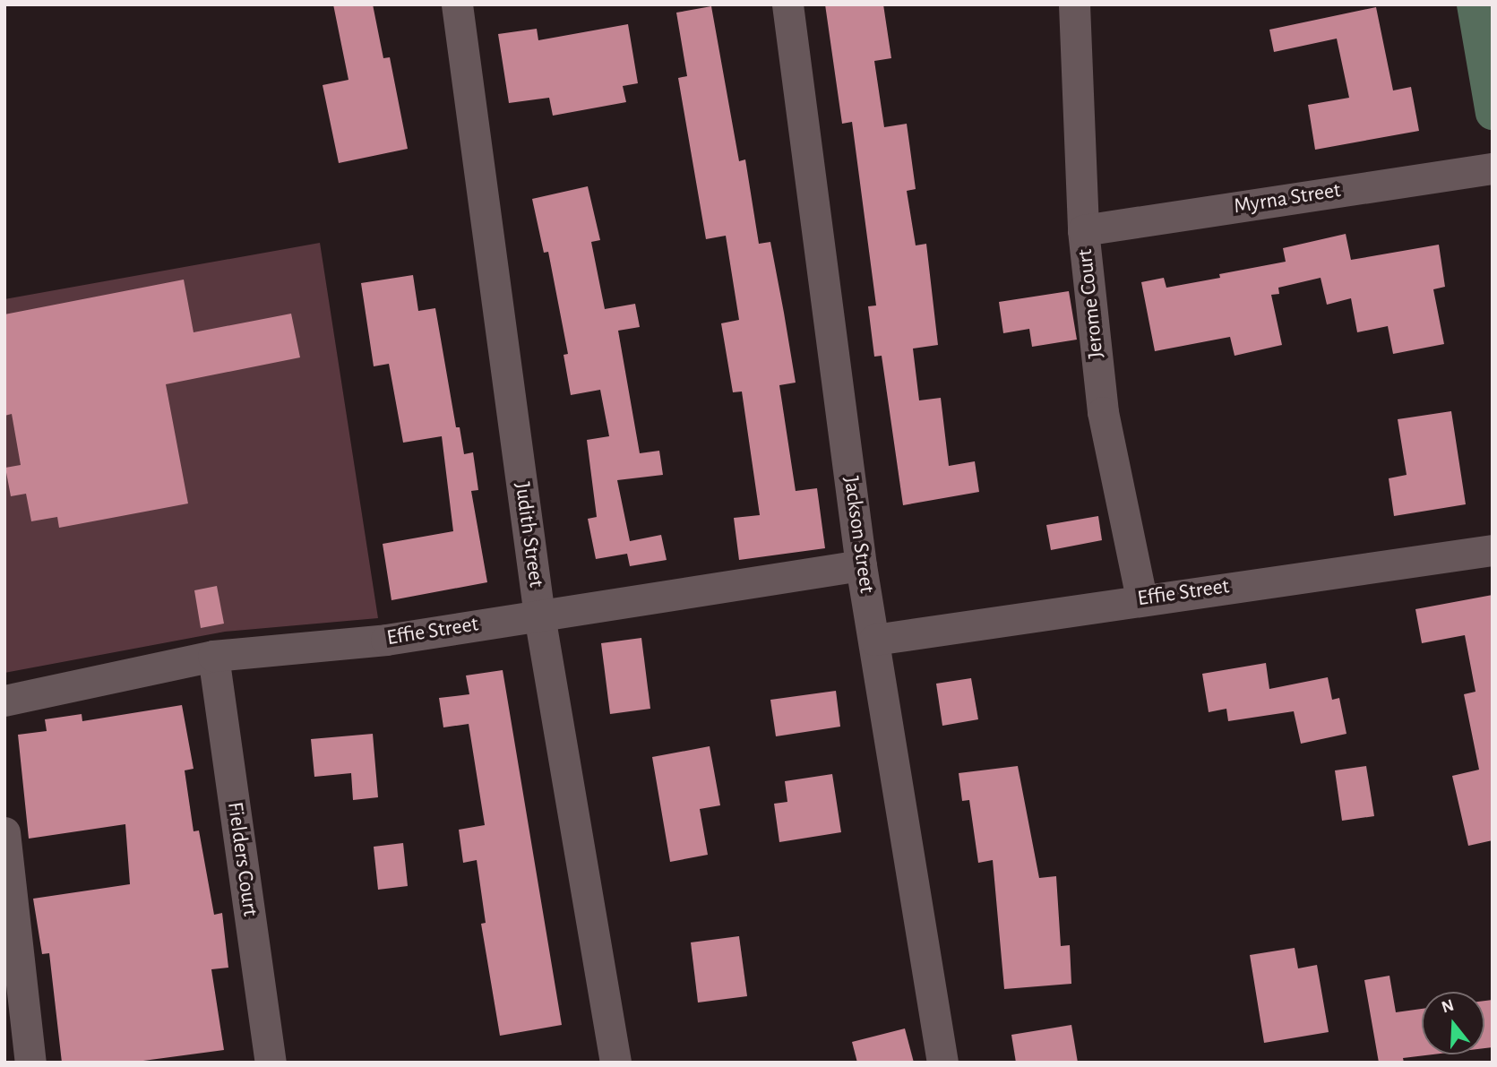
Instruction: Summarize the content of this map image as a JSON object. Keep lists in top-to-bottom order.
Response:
{
  "streets": {
    "street": [
      "Myrna Street",
      "Jerome Court",
      "Judith Street",
      "Jackson Street",
      "Effie Street",
      "Fielders Court"
    ]
  },
  "crossings": [
    ["Myrna Street", "Jerome Court"],
    ["Jerome Court", "Effie Street"],
    ["Judith Street", "Effie Street"],
    ["Jackson Street", "Effie Street"],
    ["Effie Street", "Fielders Court"]
  ],
  "north": "top"
}
